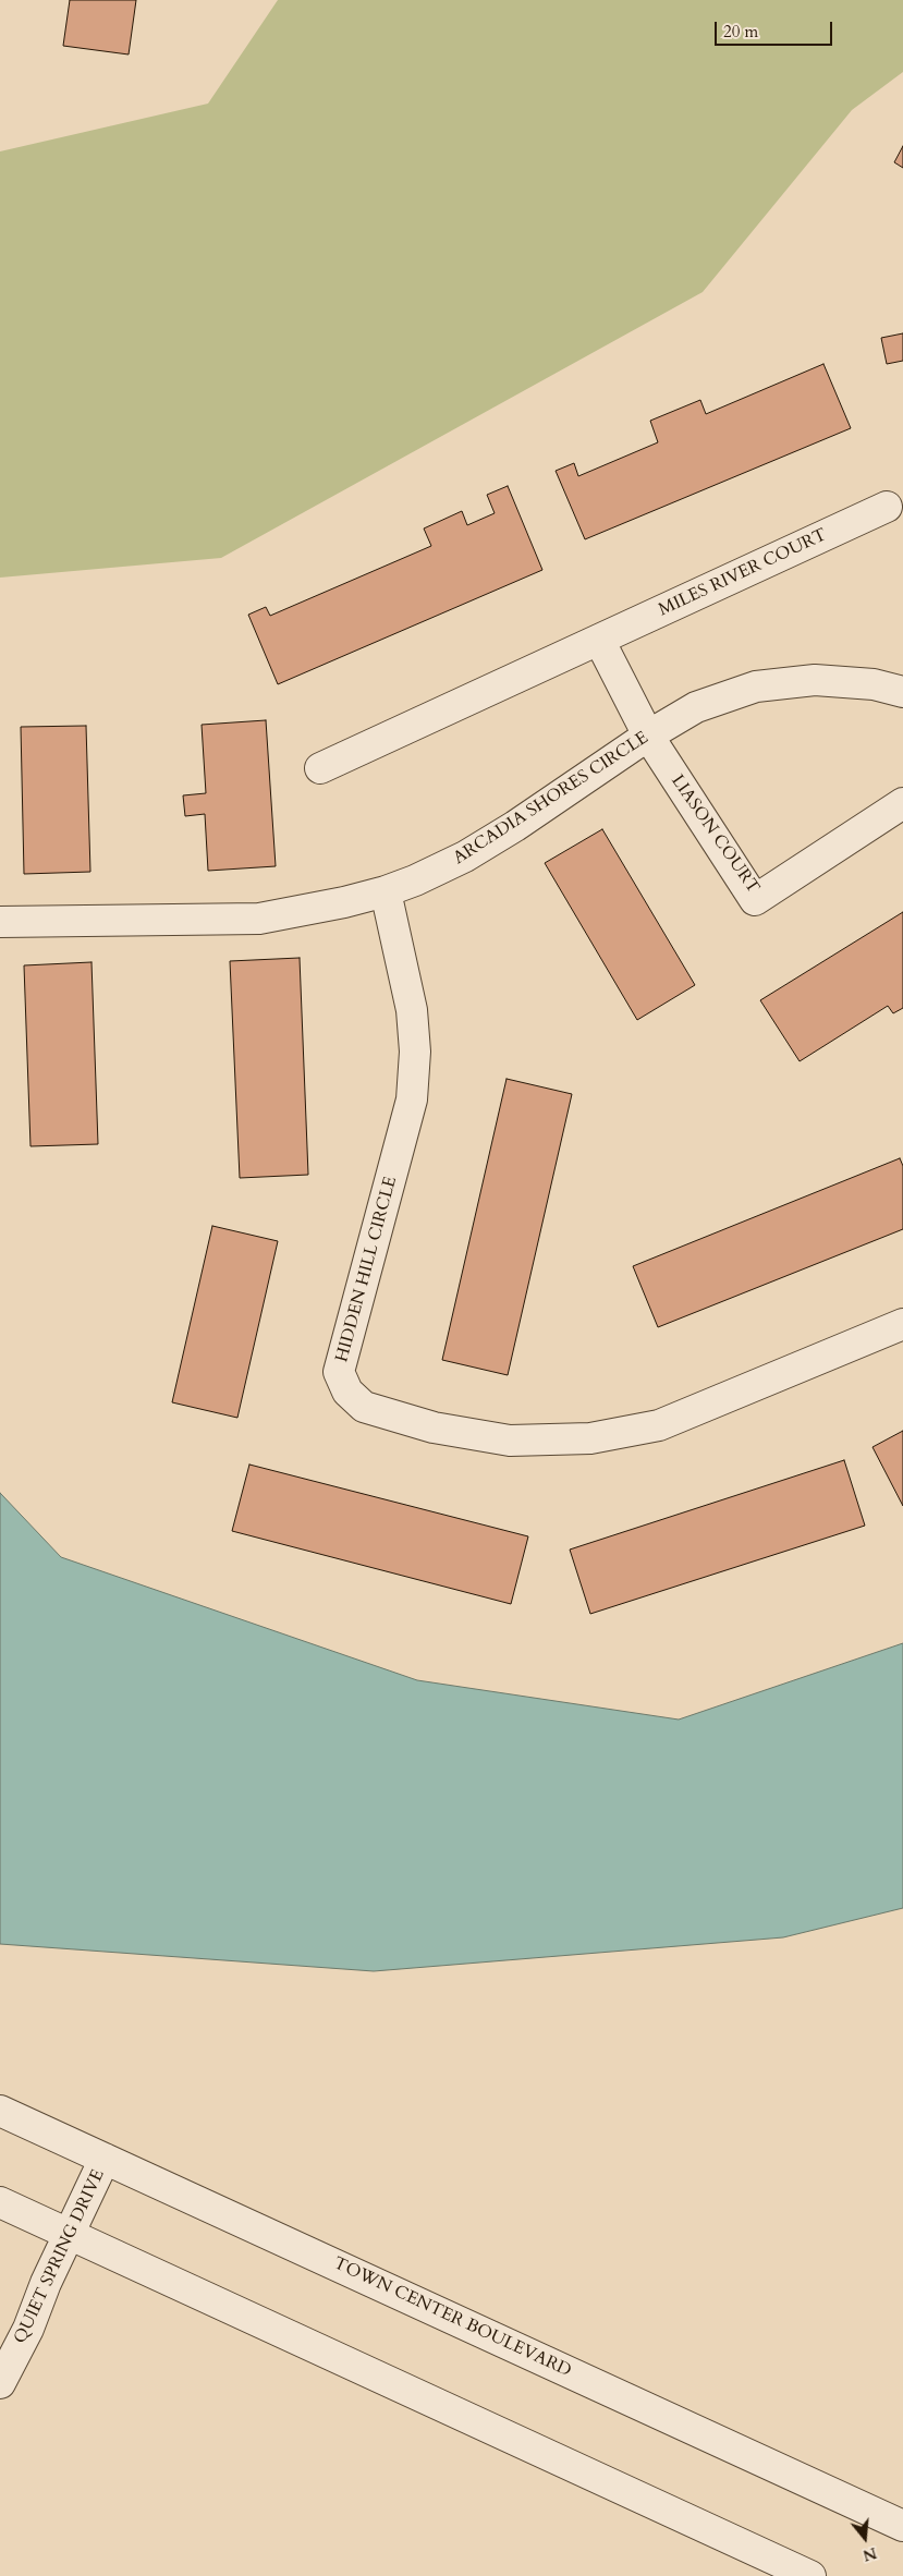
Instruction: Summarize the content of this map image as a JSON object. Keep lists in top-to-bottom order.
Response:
{
  "streets": {
    "street": [
      "MILES RIVER COURT",
      "ARCADIA SHORES CIRCLE",
      "LIASON COURT",
      "HIDDEN HILL CIRCLE",
      "QUIET SPRING DRIVE",
      "TOWN CENTER BOULEVARD"
    ]
  },
  "crossings": [
    ["ARCADIA SHORES CIRCLE", "LIASON COURT"],
    ["ARCADIA SHORES CIRCLE", "HIDDEN HILL CIRCLE"],
    ["QUIET SPRING DRIVE", "TOWN CENTER BOULEVARD"]
  ],
  "scale_bar": "20 m",
  "north": "bottom"
}
